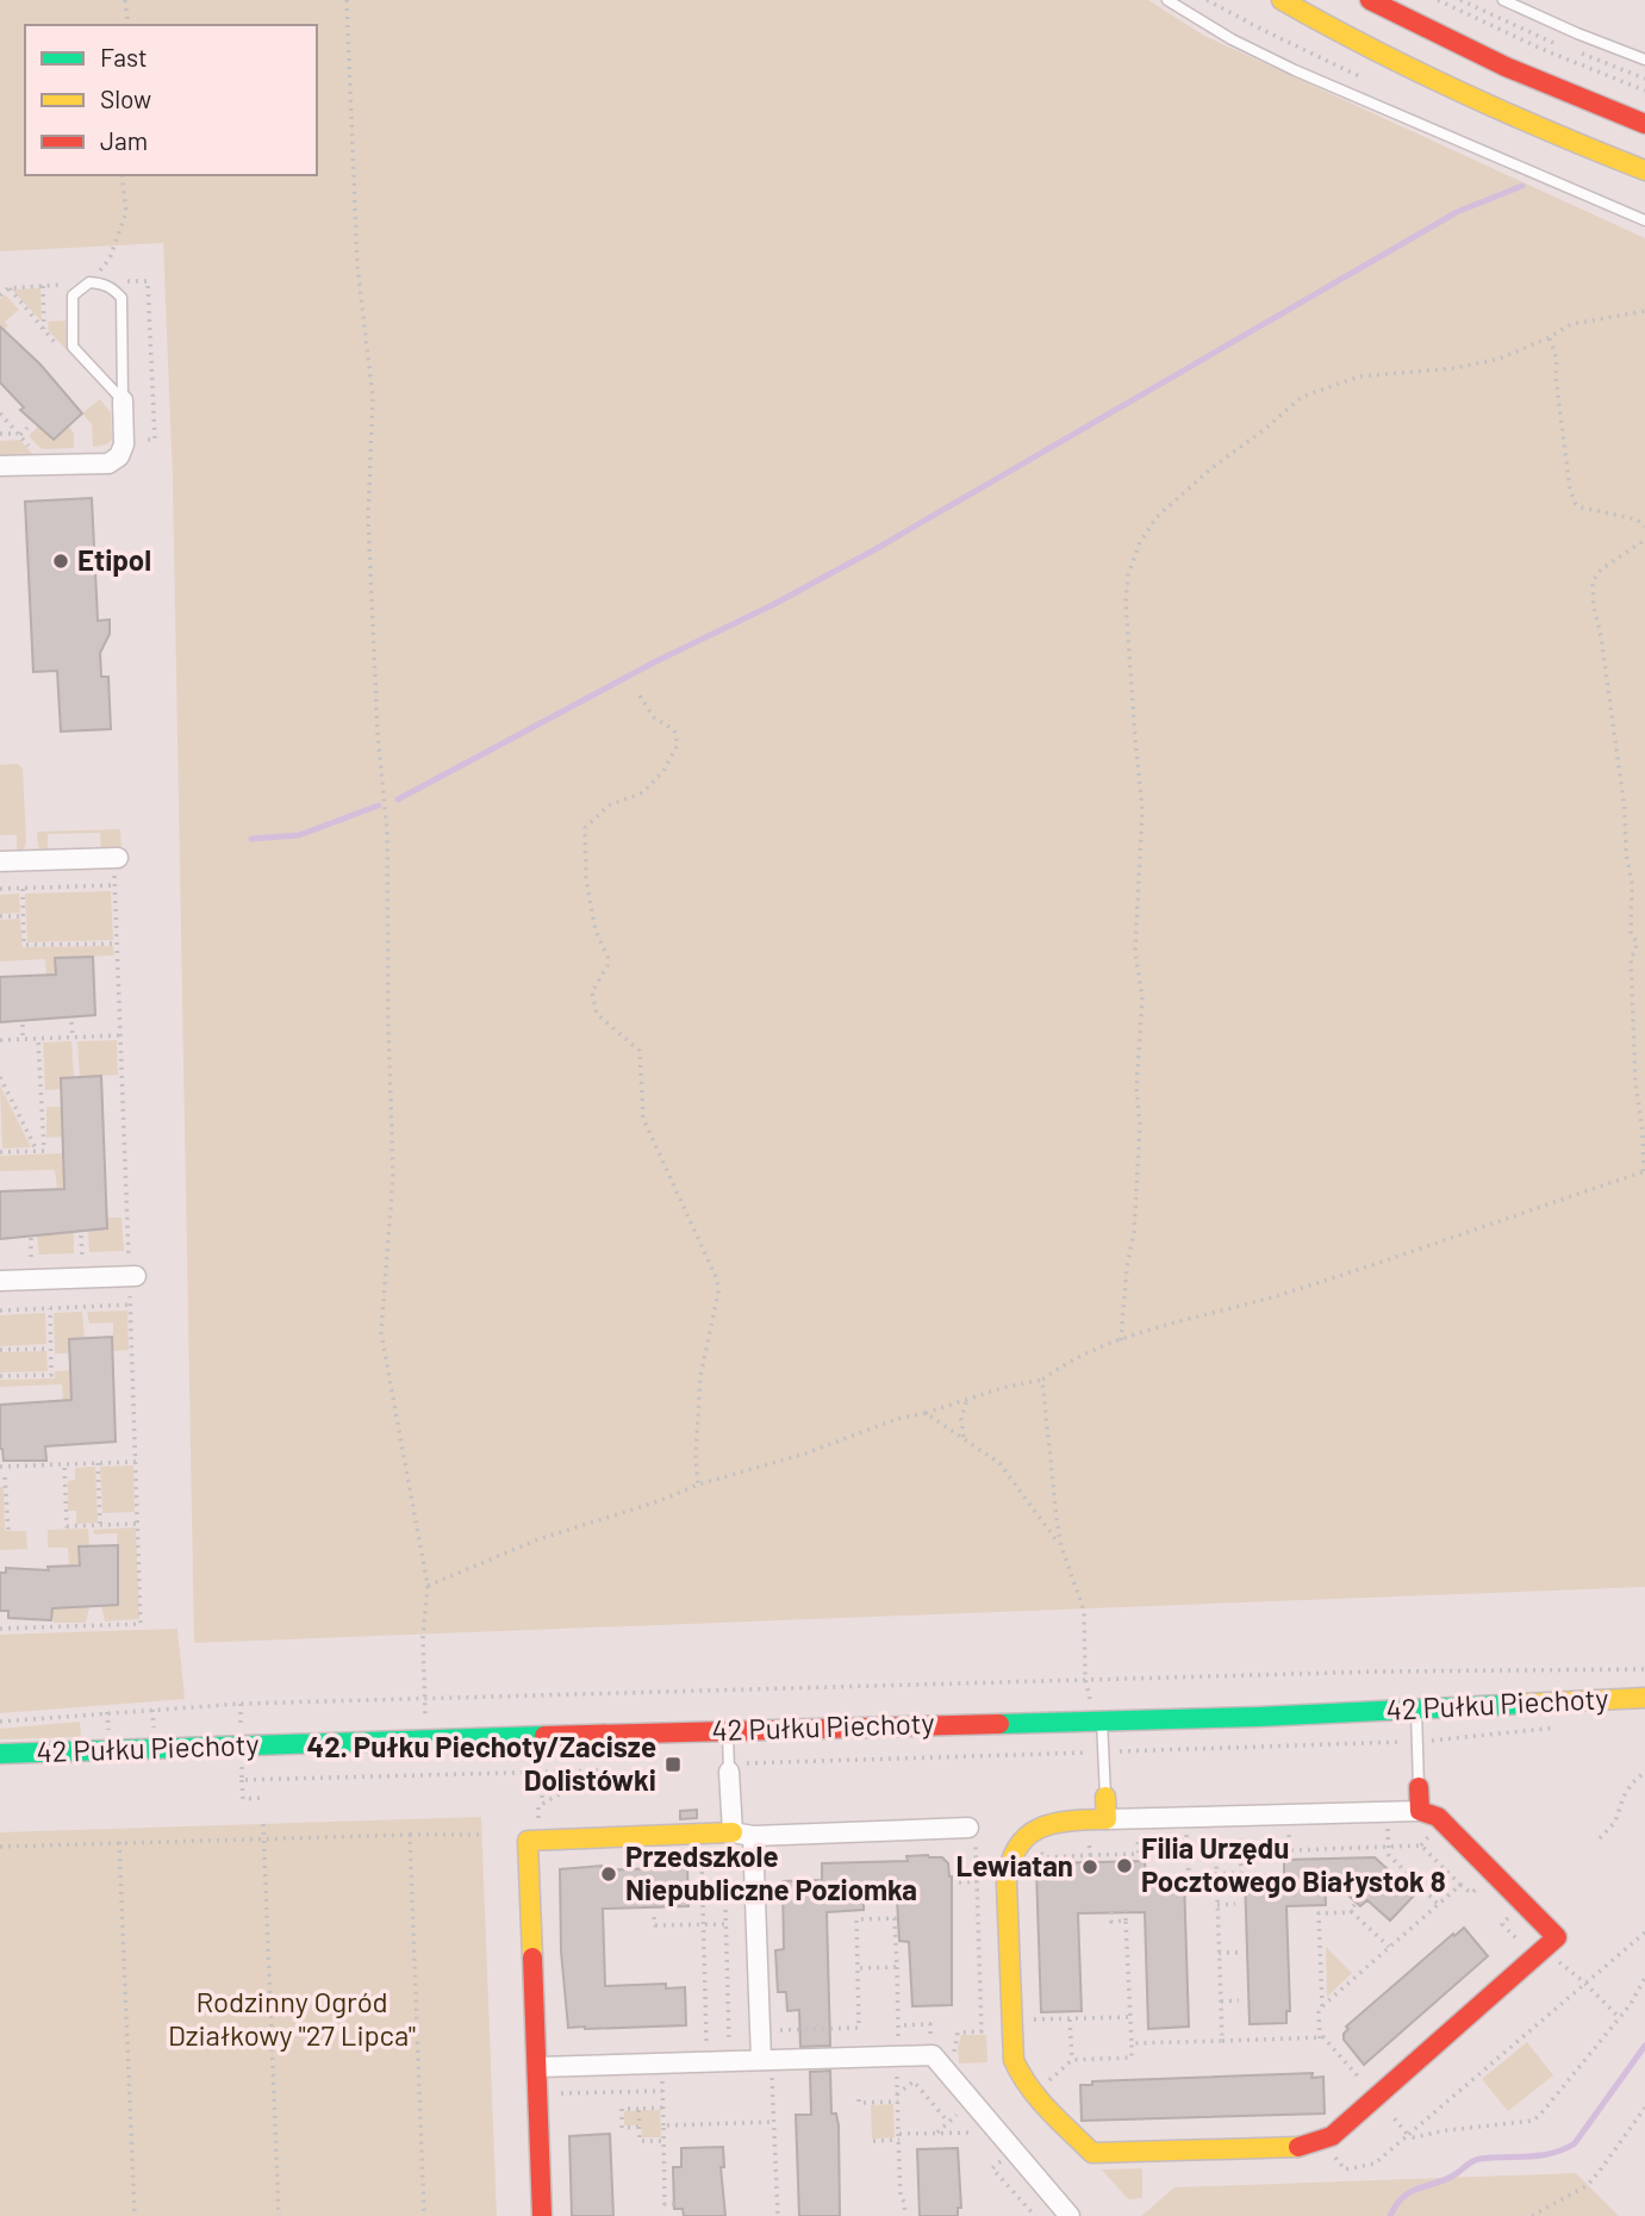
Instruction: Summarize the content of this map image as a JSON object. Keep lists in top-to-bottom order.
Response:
{
  "streets": {
    "main road": ["42 Pułku Piechoty"]
  },
  "parks": ["Rodzinny Ogród Działkowy \"27 Lipca\""],
  "places": {
    "other": [
      "Etipol",
      "Filia Urzędu Pocztowego Białystok 8",
      "Lewiatan",
      "Przedszkole Niepubliczne Poziomka"
    ],
    "transit": ["42. Pułku Piechoty/Zacisze Dolistówki"]
  },
  "legend": ["Fast", "Slow", "Jam"]
}
